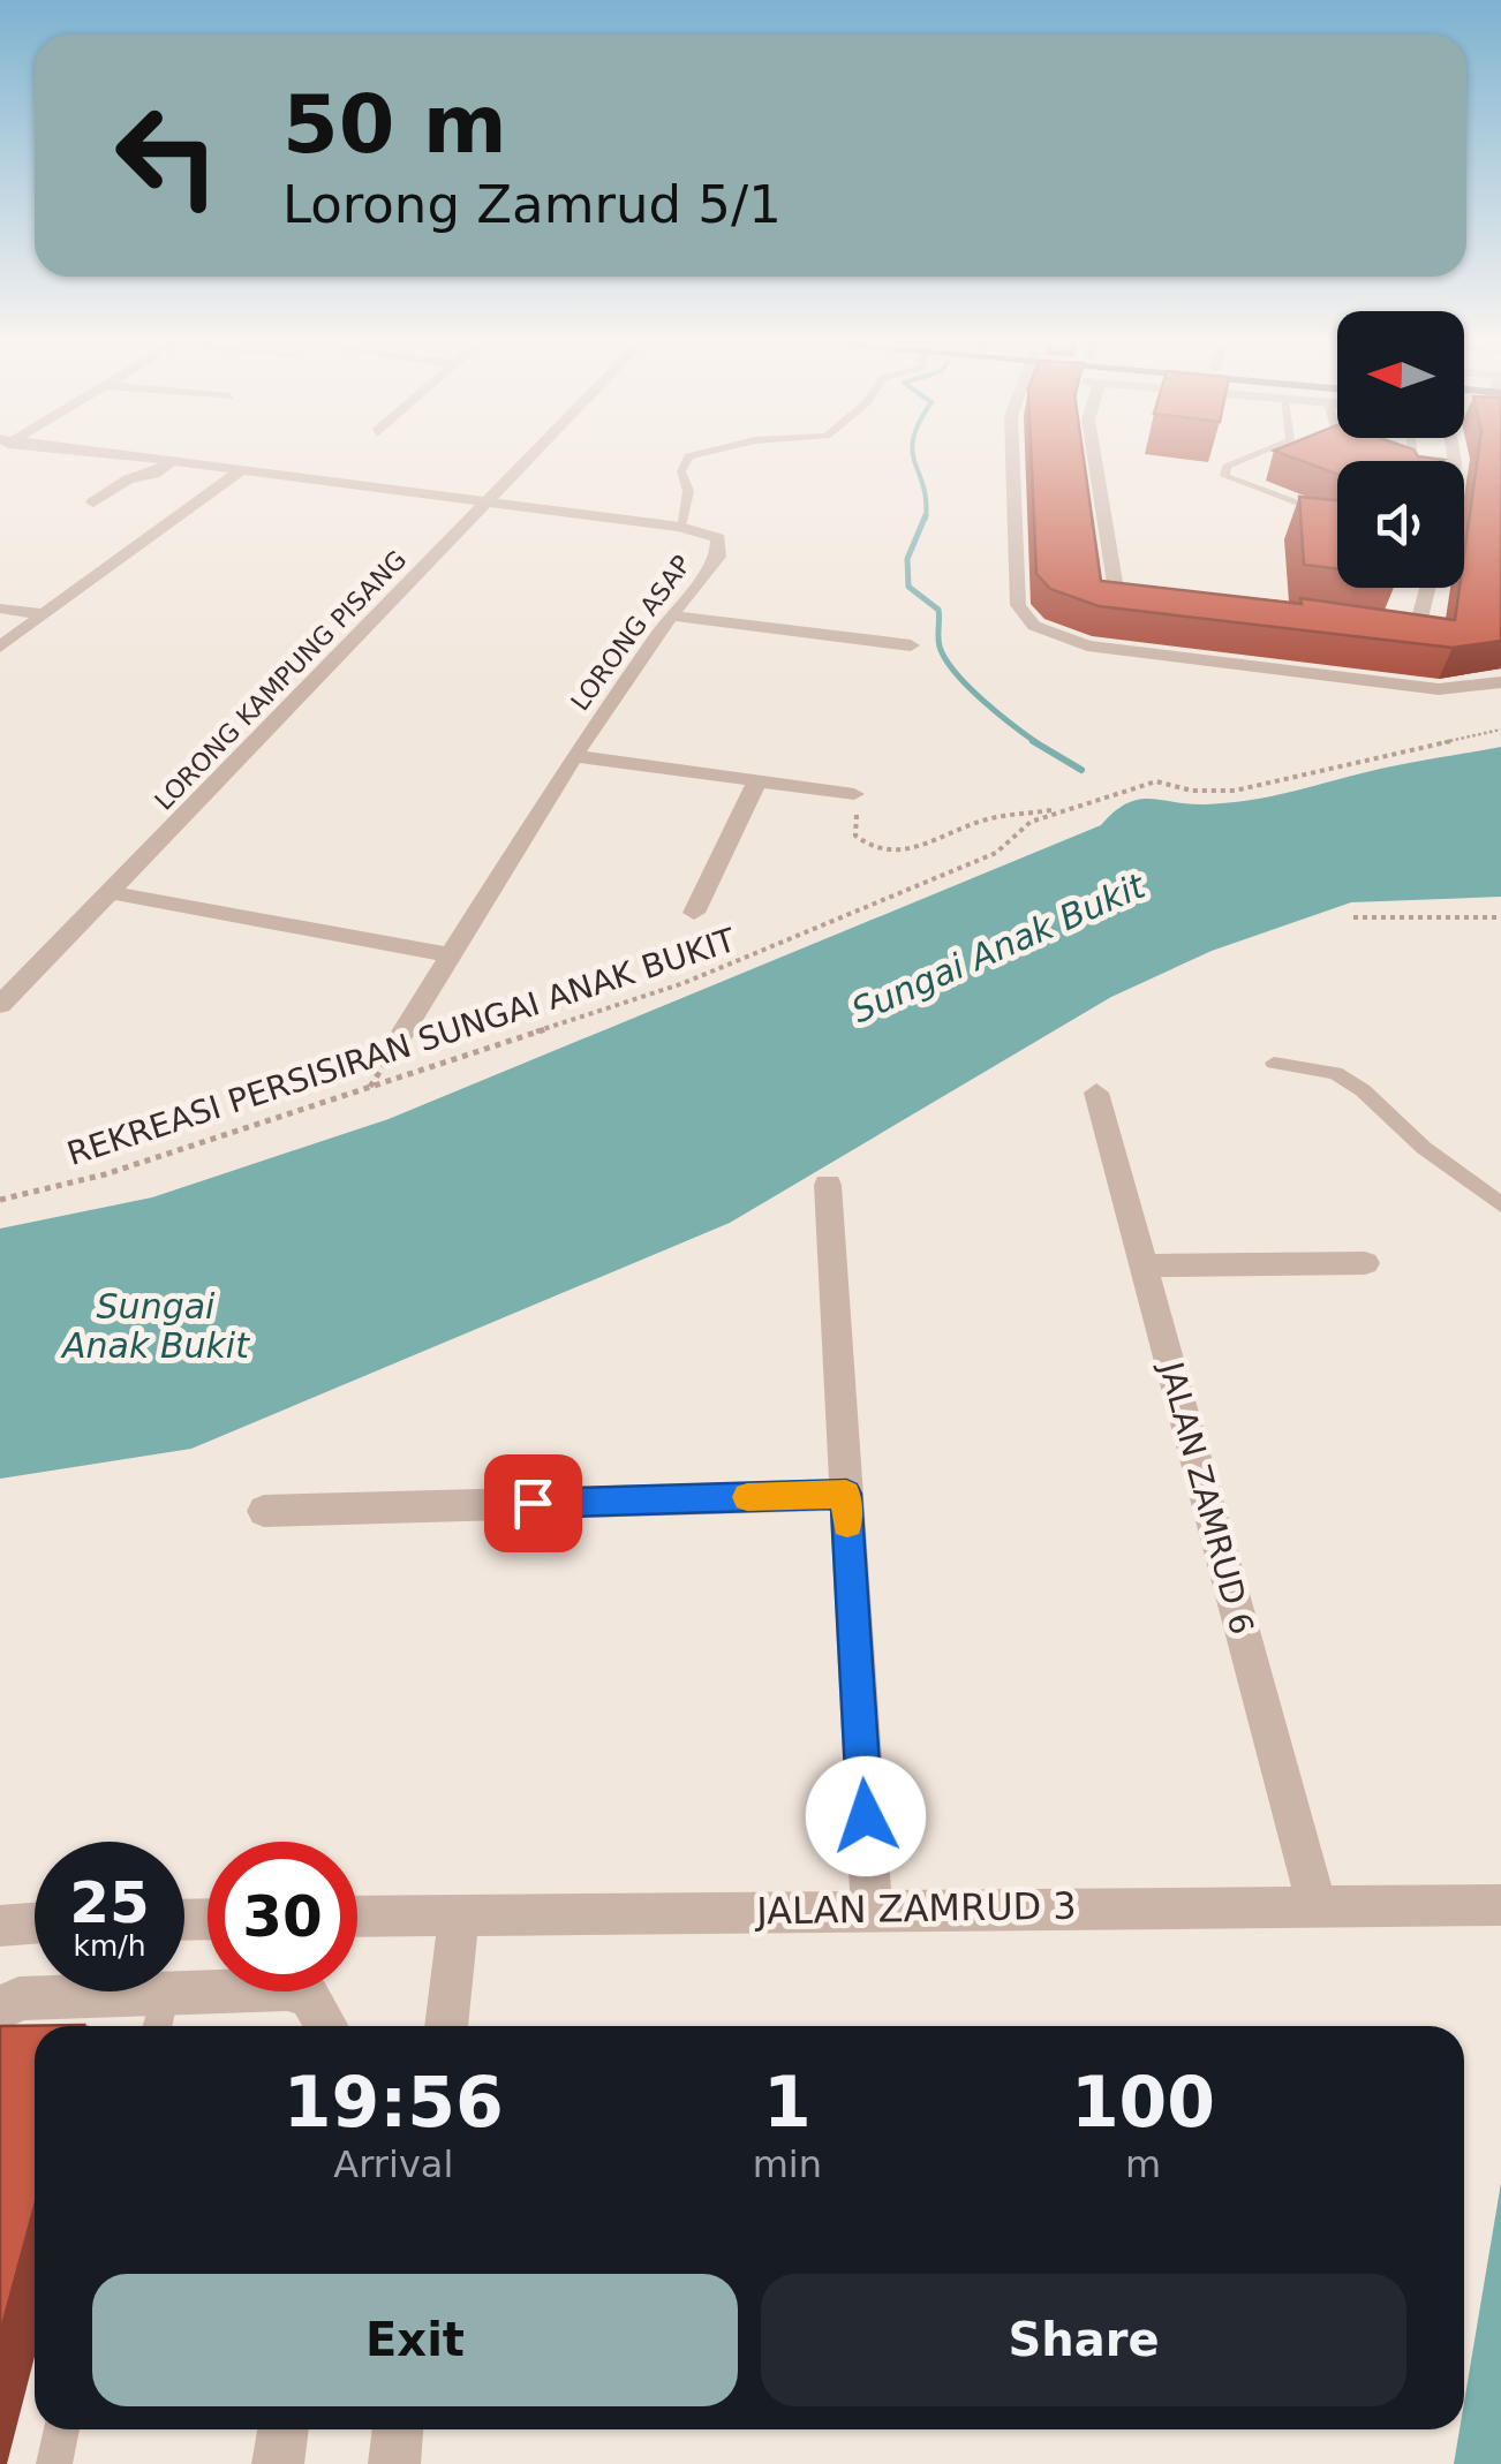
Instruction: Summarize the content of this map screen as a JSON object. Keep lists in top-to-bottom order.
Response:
{
  "streets": {
    "street": [
      "LORONG ASAP",
      "LORONG KAMPUNG PISANG",
      "JALAN ZAMRUD 6",
      "JALAN ZAMRUD 3"
    ],
    "path": ["REKREASI PERSISIRAN SUNGAI ANAK BUKIT"]
  },
  "crossings": [
    ["LORONG ASAP", "LORONG KAMPUNG PISANG"],
    ["JALAN ZAMRUD 6", "JALAN ZAMRUD 3"]
  ],
  "water": ["Sungai Anak Bukit"],
  "north": "left",
  "page": {
    "turn": ["50 m", "Lorong Zamrud 5/1"],
    "speed": "25 km/h",
    "limit": "30",
    "eta": [
      "19:56",
      "Arrival",
      "1",
      "min",
      "100",
      "m"
    ],
    "buttons": ["Exit", "Share"]
  }
}
